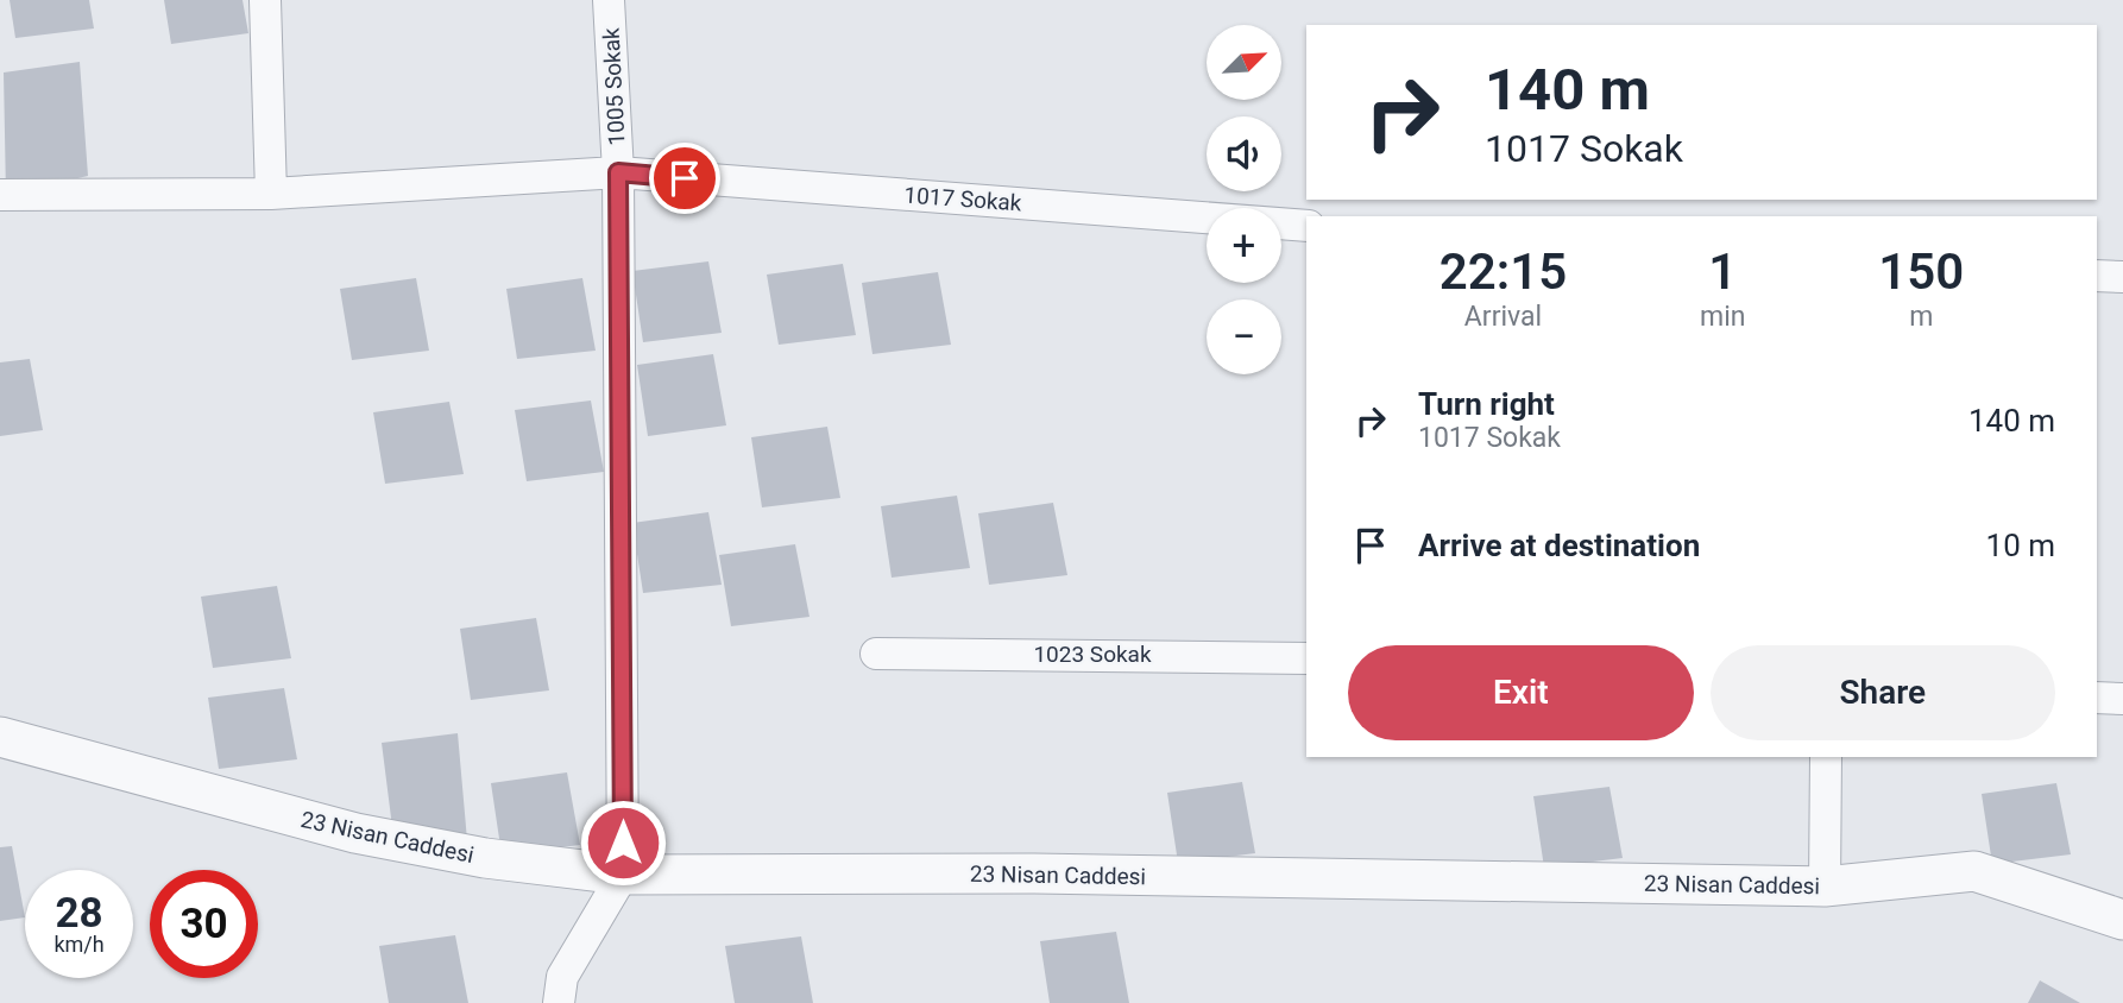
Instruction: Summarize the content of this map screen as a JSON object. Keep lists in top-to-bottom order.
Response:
{
  "streets": {
    "street": [
      "1005 Sokak",
      "1017 Sokak",
      "1023 Sokak",
      "23 Nisan Caddesi"
    ]
  },
  "crossings": [
    ["1005 Sokak", "1017 Sokak"],
    ["1005 Sokak", "23 Nisan Caddesi"]
  ],
  "north": "top right",
  "page": {
    "map_buttons": ["+", "−"],
    "turn": ["140 m", "1017 Sokak"],
    "eta": [
      "22:15",
      "Arrival",
      "1",
      "min",
      "150",
      "m"
    ],
    "list": [
      {
        "name": "Turn right",
        "note": "1017 Sokak",
        "value": "140 m"
      },
      {
        "name": "Arrive at destination",
        "value": "10 m"
      }
    ],
    "buttons": ["Exit", "Share"],
    "speed": "28 km/h",
    "limit": "30"
  }
}
